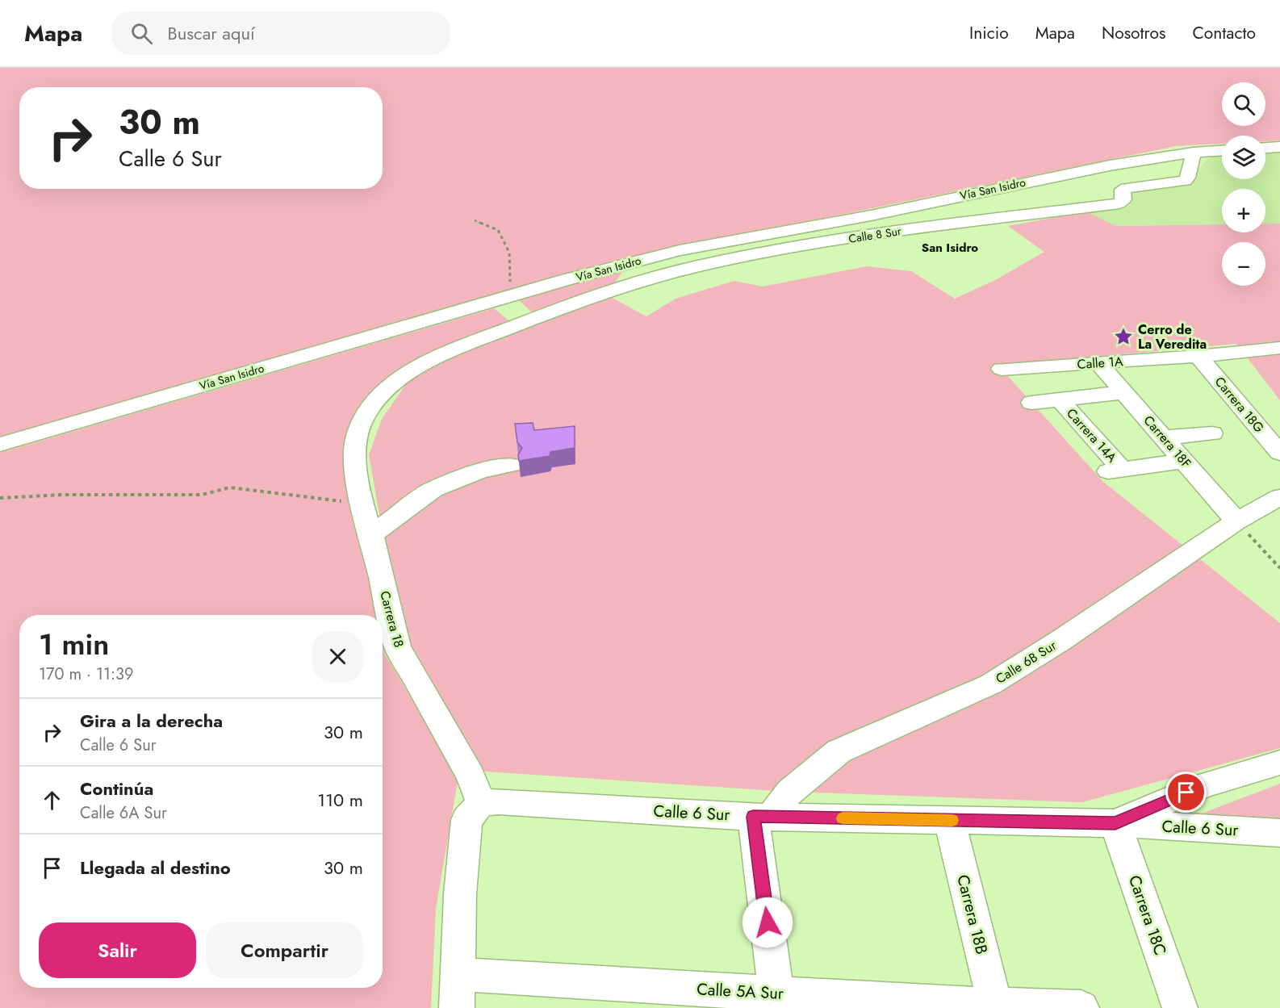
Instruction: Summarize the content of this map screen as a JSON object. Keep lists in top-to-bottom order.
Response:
{
  "streets": {
    "street": [
      "Vía San Isidro",
      "Calle 8 Sur",
      "Calle 1A",
      "Carrera 18G",
      "Carrera 14A",
      "Carrera 18F",
      "Carrera 18",
      "Calle 6B Sur",
      "Calle 6 Sur",
      "Carrera 18B",
      "Carrera 18C",
      "Calle 5A Sur"
    ]
  },
  "crossings": [
    ["Vía San Isidro", "Calle 8 Sur"],
    ["Calle 8 Sur", "Carrera 18"],
    ["Calle 1A", "Carrera 18G"],
    ["Calle 1A", "Carrera 18F"],
    ["Carrera 14A", "Carrera 18F"],
    ["Carrera 18F", "Calle 6B Sur"],
    ["Carrera 18", "Calle 6 Sur"],
    ["Calle 6B Sur", "Calle 6 Sur"],
    ["Calle 6 Sur", "Carrera 18B"],
    ["Calle 6 Sur", "Carrera 18C"],
    ["Carrera 18B", "Calle 5A Sur"]
  ],
  "districts": ["San Isidro"],
  "places": {
    "place": ["Cerro de La Veredita"]
  },
  "page": {
    "header": "Mapa",
    "search": "Buscar aquí",
    "nav": [
      "Inicio",
      "Mapa",
      "Nosotros",
      "Contacto"
    ],
    "map_buttons": ["+", "−"],
    "turn": ["30 m", "Calle 6 Sur"],
    "heading": ["1 min", "170 m · 11:39"],
    "list": [
      {
        "name": "Gira a la derecha",
        "note": "Calle 6 Sur",
        "value": "30 m"
      },
      {
        "name": "Continúa",
        "note": "Calle 6A Sur",
        "value": "110 m"
      },
      {
        "name": "Llegada al destino",
        "value": "30 m"
      }
    ],
    "buttons": ["Salir", "Compartir"]
  }
}
